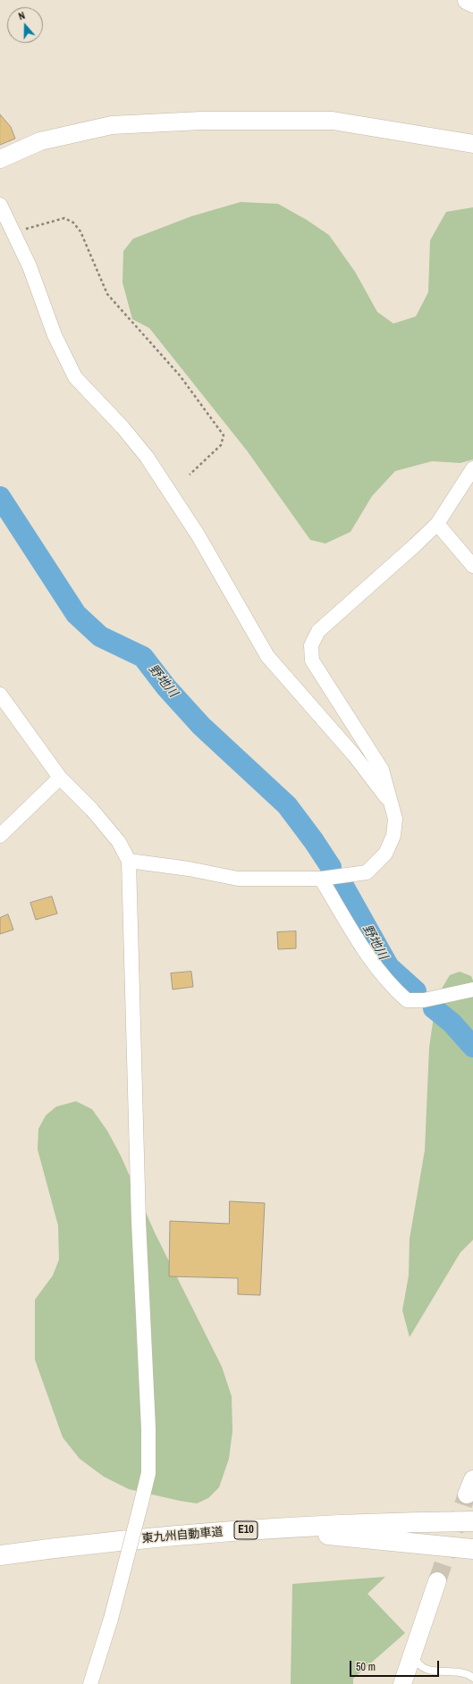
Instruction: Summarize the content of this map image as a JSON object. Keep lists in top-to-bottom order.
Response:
{
  "streets": {
    "highway": ["E10", "東九州自動車道"]
  },
  "water": ["野地川"],
  "scale_bar": "50 m",
  "north": "top"
}
